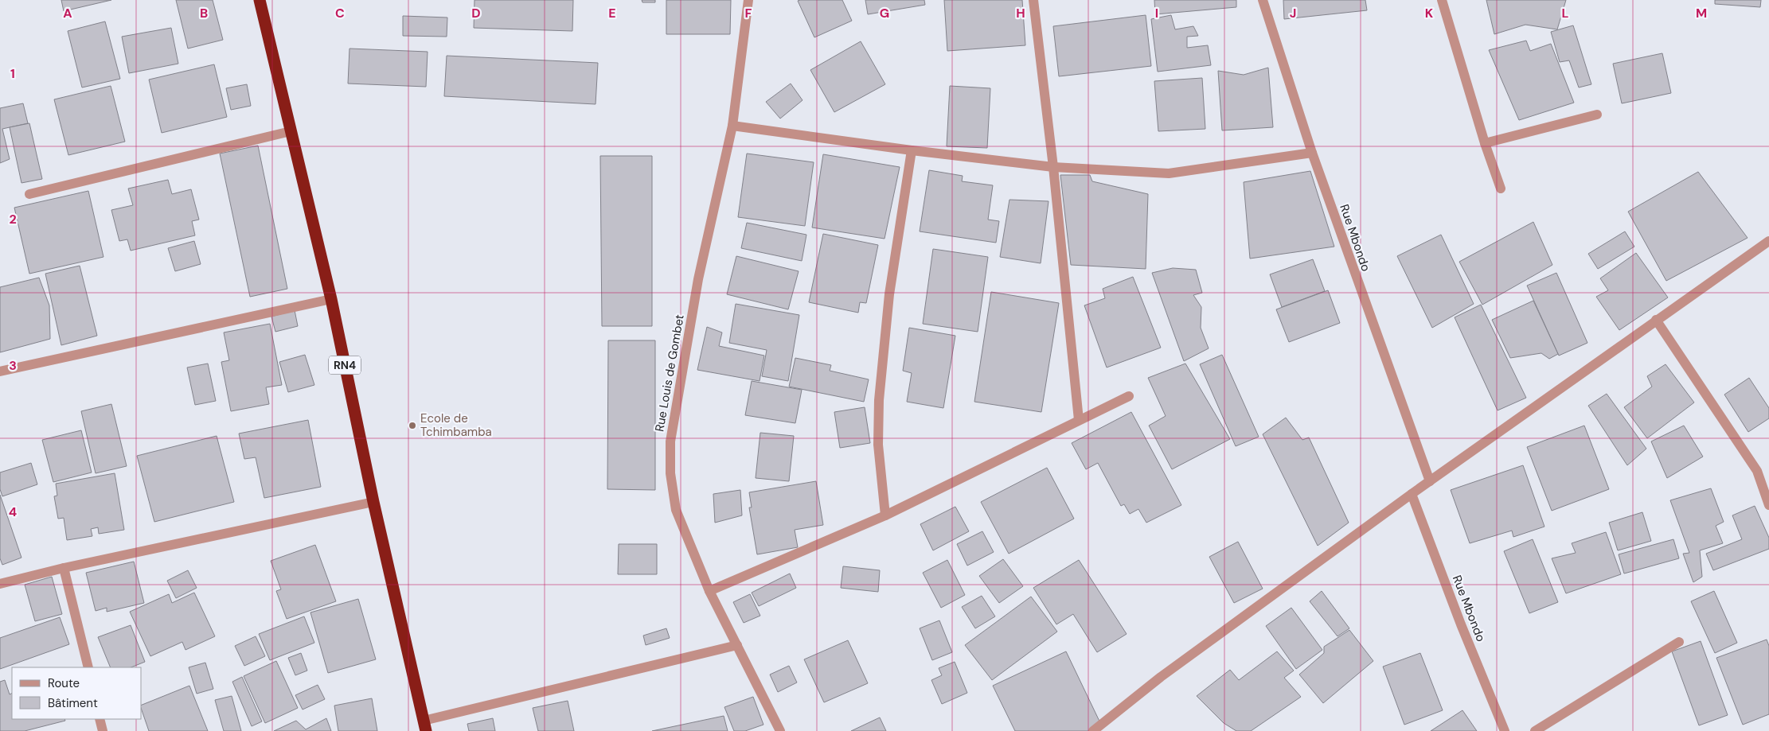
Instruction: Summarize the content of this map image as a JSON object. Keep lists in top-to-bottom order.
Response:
{
  "streets": {
    "highway": ["RN4"],
    "street": ["Rue Mbondo", "Rue Louis de Gombet"]
  },
  "places": ["Ecole de Tchimbamba"],
  "legend": ["Route", "Bâtiment"],
  "grid": {
    "columns": [
      "A",
      "B",
      "C",
      "D",
      "E",
      "F",
      "G",
      "H",
      "I",
      "J",
      "K",
      "L",
      "M"
    ],
    "rows": [
      "1",
      "2",
      "3",
      "4"
    ]
  }
}
